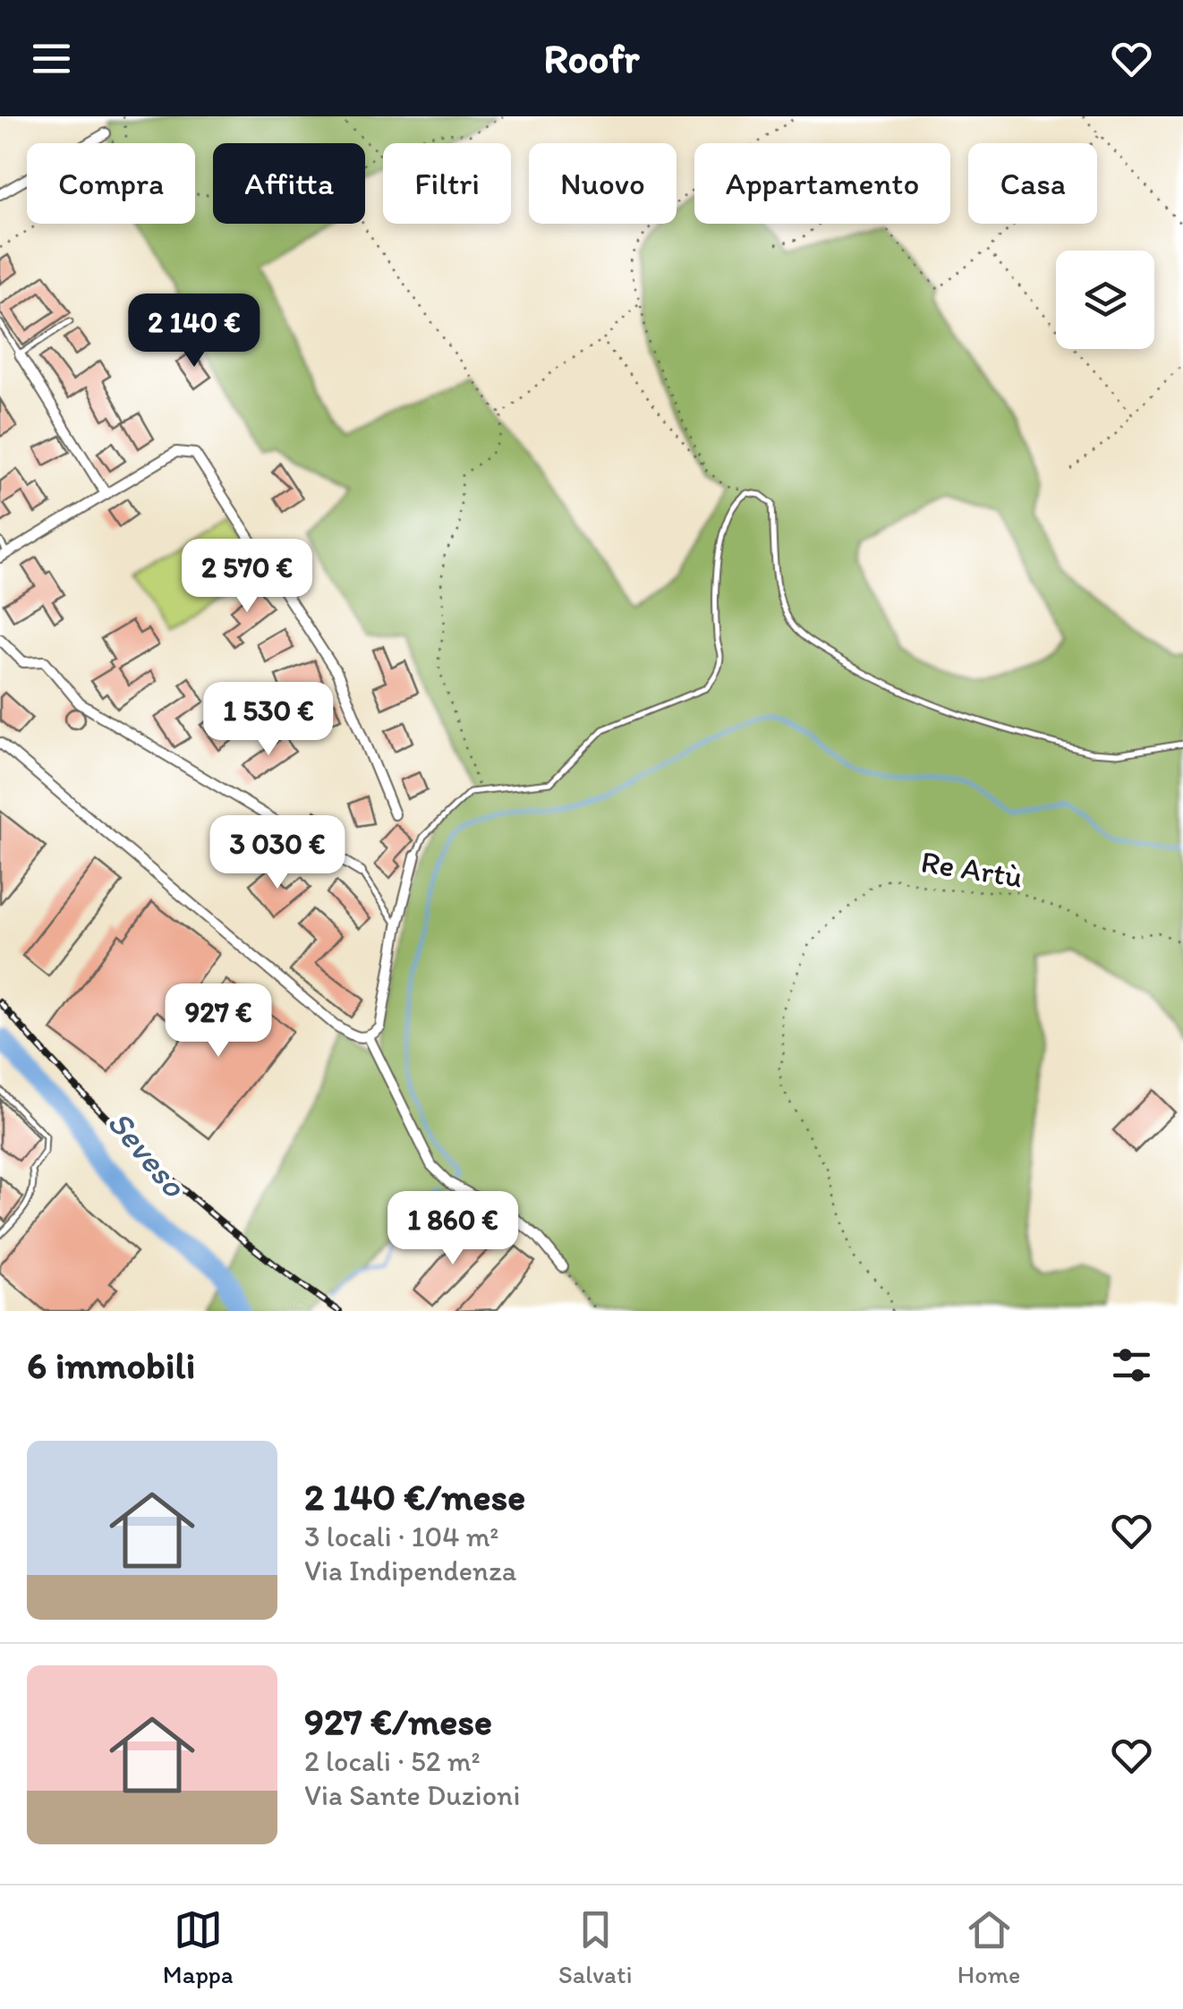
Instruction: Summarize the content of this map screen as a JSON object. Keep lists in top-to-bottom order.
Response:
{
  "streets": {
    "path": ["Re Artù"]
  },
  "water": ["Seveso"],
  "page": {
    "header": "Roofr",
    "chip": [
      "Compra",
      "Affitta",
      "Filtri",
      "Nuovo",
      "Appartamento",
      "Casa"
    ],
    "price": [
      "2 140 €",
      "2 570 €",
      "1 530 €",
      "3 030 €",
      "927 €",
      "1 860 €"
    ],
    "heading": "6 immobili",
    "list": [
      {
        "name": "2 140 €/mese",
        "note": "3 locali · 104 m² · Via Indipendenza"
      },
      {
        "name": "927 €/mese",
        "note": "2 locali · 52 m² · Via Sante Duzioni"
      }
    ],
    "tabs": ["Mappa", "Salvati", "Home"]
  }
}
